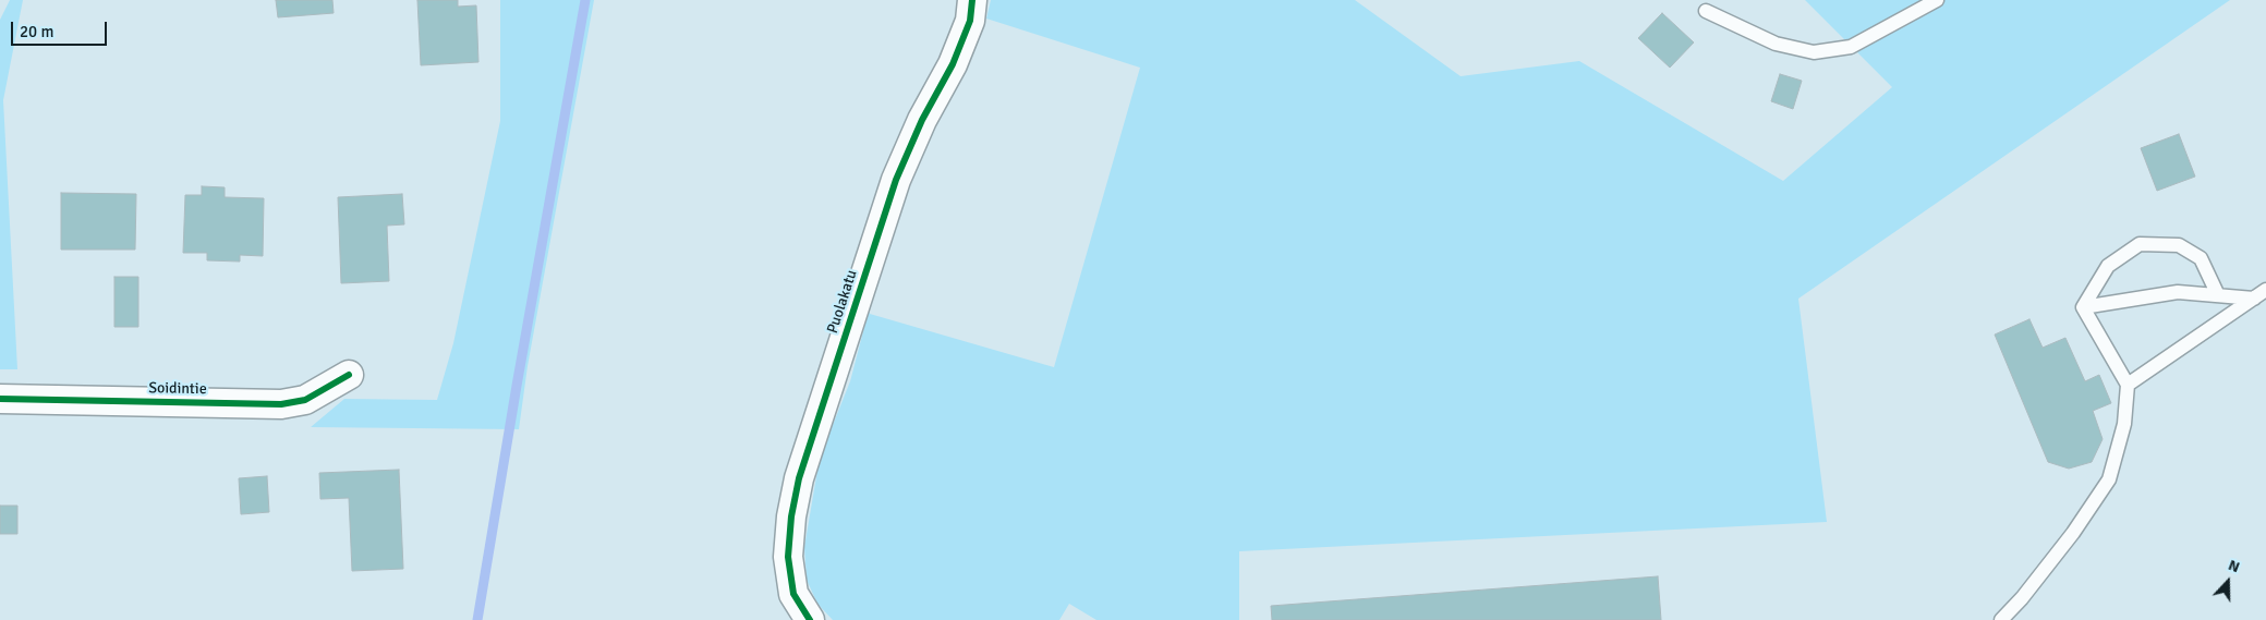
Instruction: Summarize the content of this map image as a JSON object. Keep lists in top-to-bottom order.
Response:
{
  "streets": {
    "street": ["Puolakatu", "Soidintie"]
  },
  "scale_bar": "20 m",
  "north": "top"
}
